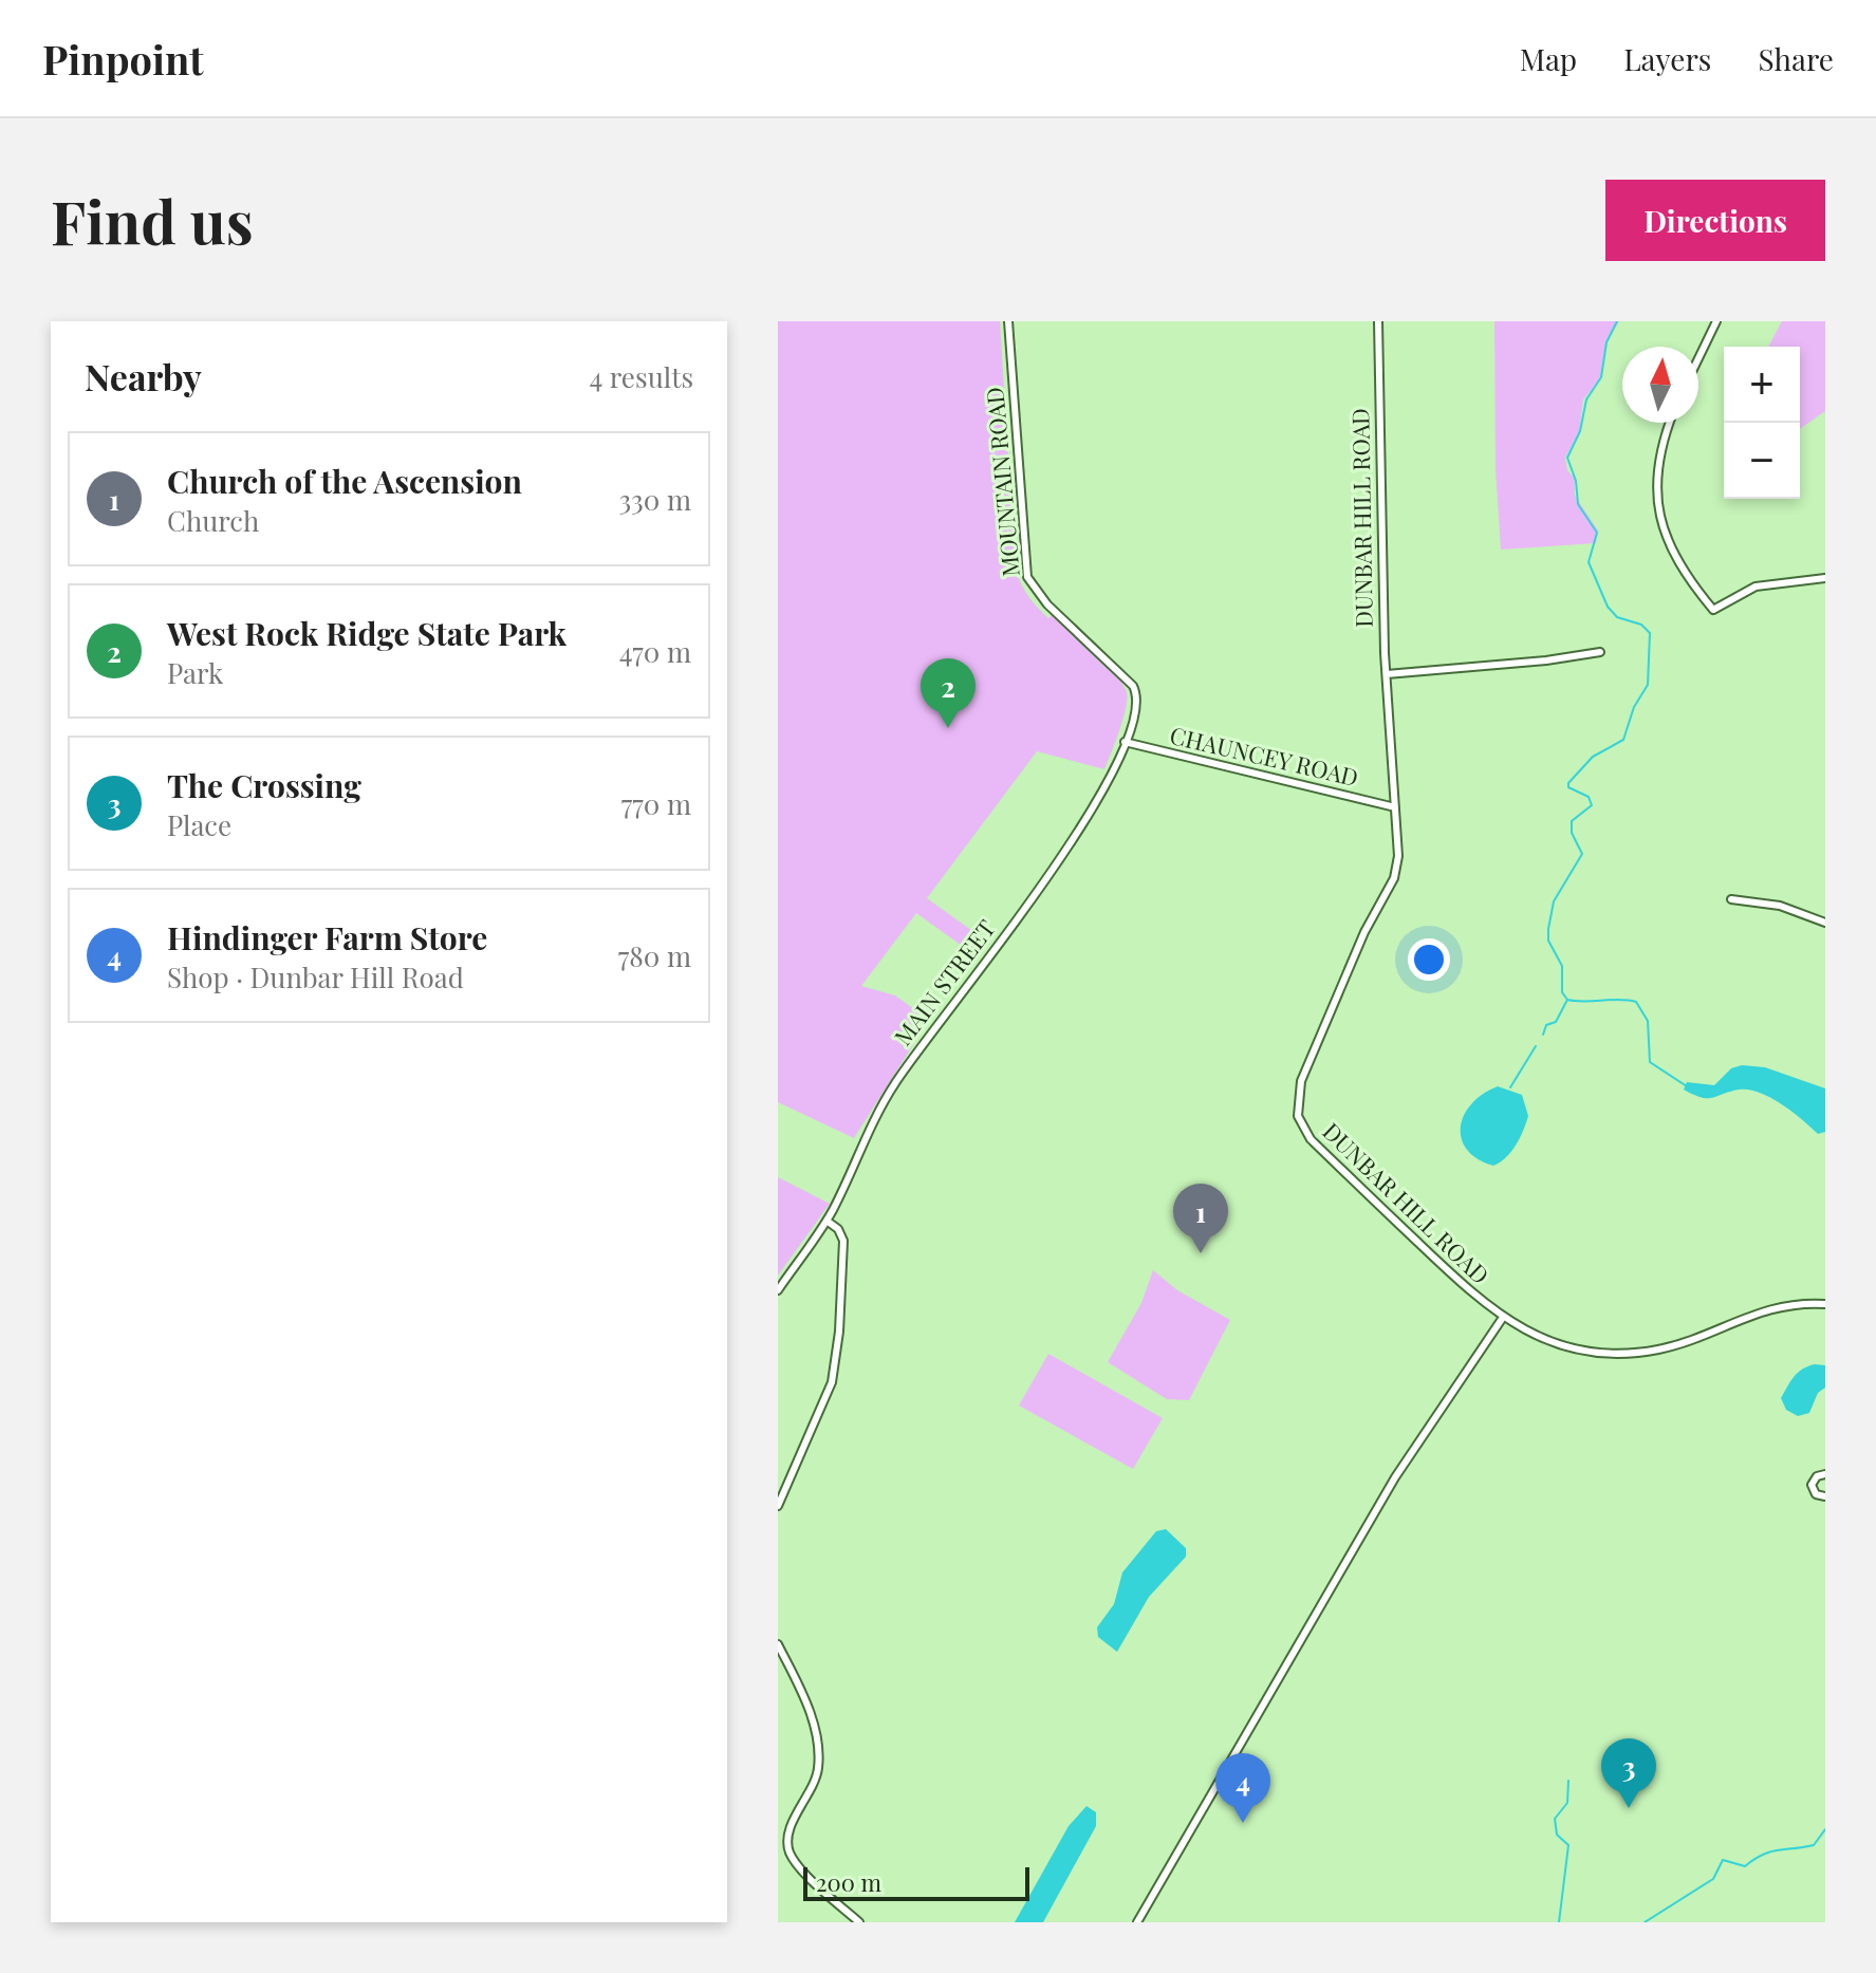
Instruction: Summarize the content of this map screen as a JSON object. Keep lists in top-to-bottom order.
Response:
{
  "streets": {
    "street": [
      "MOUNTAIN ROAD",
      "DUNBAR HILL ROAD",
      "CHAUNCEY ROAD",
      "MAIN STREET"
    ]
  },
  "crossings": [
    ["MOUNTAIN ROAD", "MAIN STREET"],
    ["DUNBAR HILL ROAD", "CHAUNCEY ROAD"],
    ["CHAUNCEY ROAD", "MAIN STREET"]
  ],
  "scale_bar": "200 m",
  "north": "top",
  "page": {
    "header": "Pinpoint",
    "nav": ["Map", "Layers", "Share"],
    "buttons": "Directions",
    "title": "Find us",
    "heading": ["Nearby", "4 results"],
    "map_buttons": ["+", "−"],
    "list": [
      {
        "mark": "1",
        "name": "Church of the Ascension",
        "note": "Church",
        "value": "330 m"
      },
      {
        "mark": "2",
        "name": "West Rock Ridge State Park",
        "note": "Park",
        "value": "470 m"
      },
      {
        "mark": "3",
        "name": "The Crossing",
        "note": "Place",
        "value": "770 m"
      },
      {
        "mark": "4",
        "name": "Hindinger Farm Store",
        "note": "Shop · Dunbar Hill Road",
        "value": "780 m"
      }
    ],
    "pins": [
      "2",
      "1",
      "3",
      "4"
    ],
    "scale": "200 m"
  }
}
